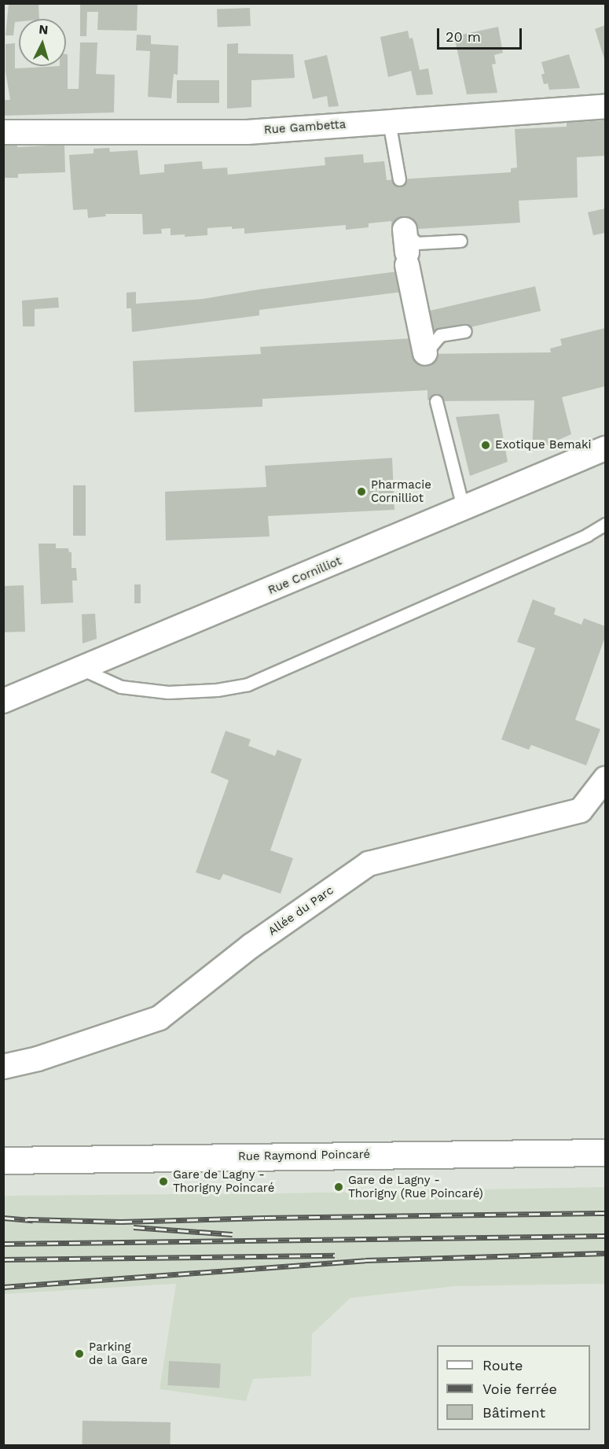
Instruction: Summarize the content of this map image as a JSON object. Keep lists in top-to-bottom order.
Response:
{
  "streets": {
    "street": [
      "Rue Gambetta",
      "Rue Cornilliot",
      "Allée du Parc",
      "Rue Raymond Poincaré"
    ]
  },
  "places": [
    "Exotique Bemaki",
    "Pharmacie Cornilliot",
    "Gare de Lagny - Thorigny Poincaré",
    "Gare de Lagny - Thorigny (Rue Poincaré)",
    "Parking de la Gare"
  ],
  "legend": ["Route", "Voie ferrée", "Bâtiment"],
  "scale_bar": "20 m",
  "north": "top"
}
